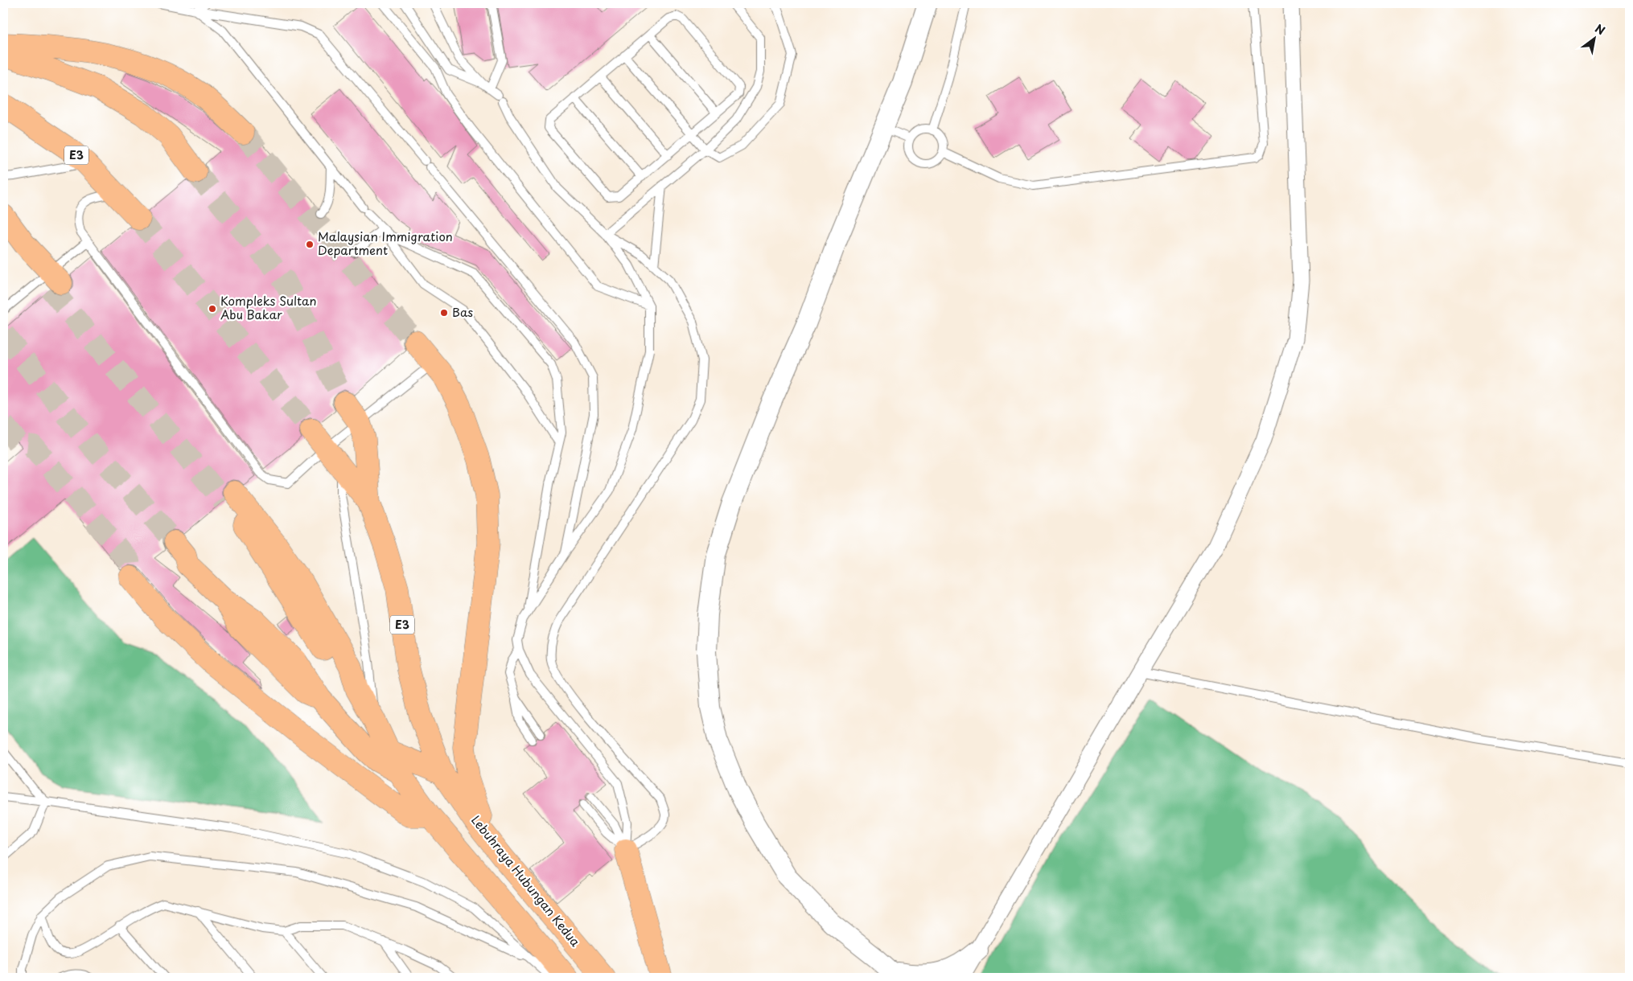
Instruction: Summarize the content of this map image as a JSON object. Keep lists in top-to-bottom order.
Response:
{
  "streets": {
    "highway": ["E3", "Lebuhraya Hubungan Kedua"]
  },
  "places": ["Malaysian Immigration Department", "Kompleks Sultan Abu Bakar", "Bas"],
  "north": "top right"
}
